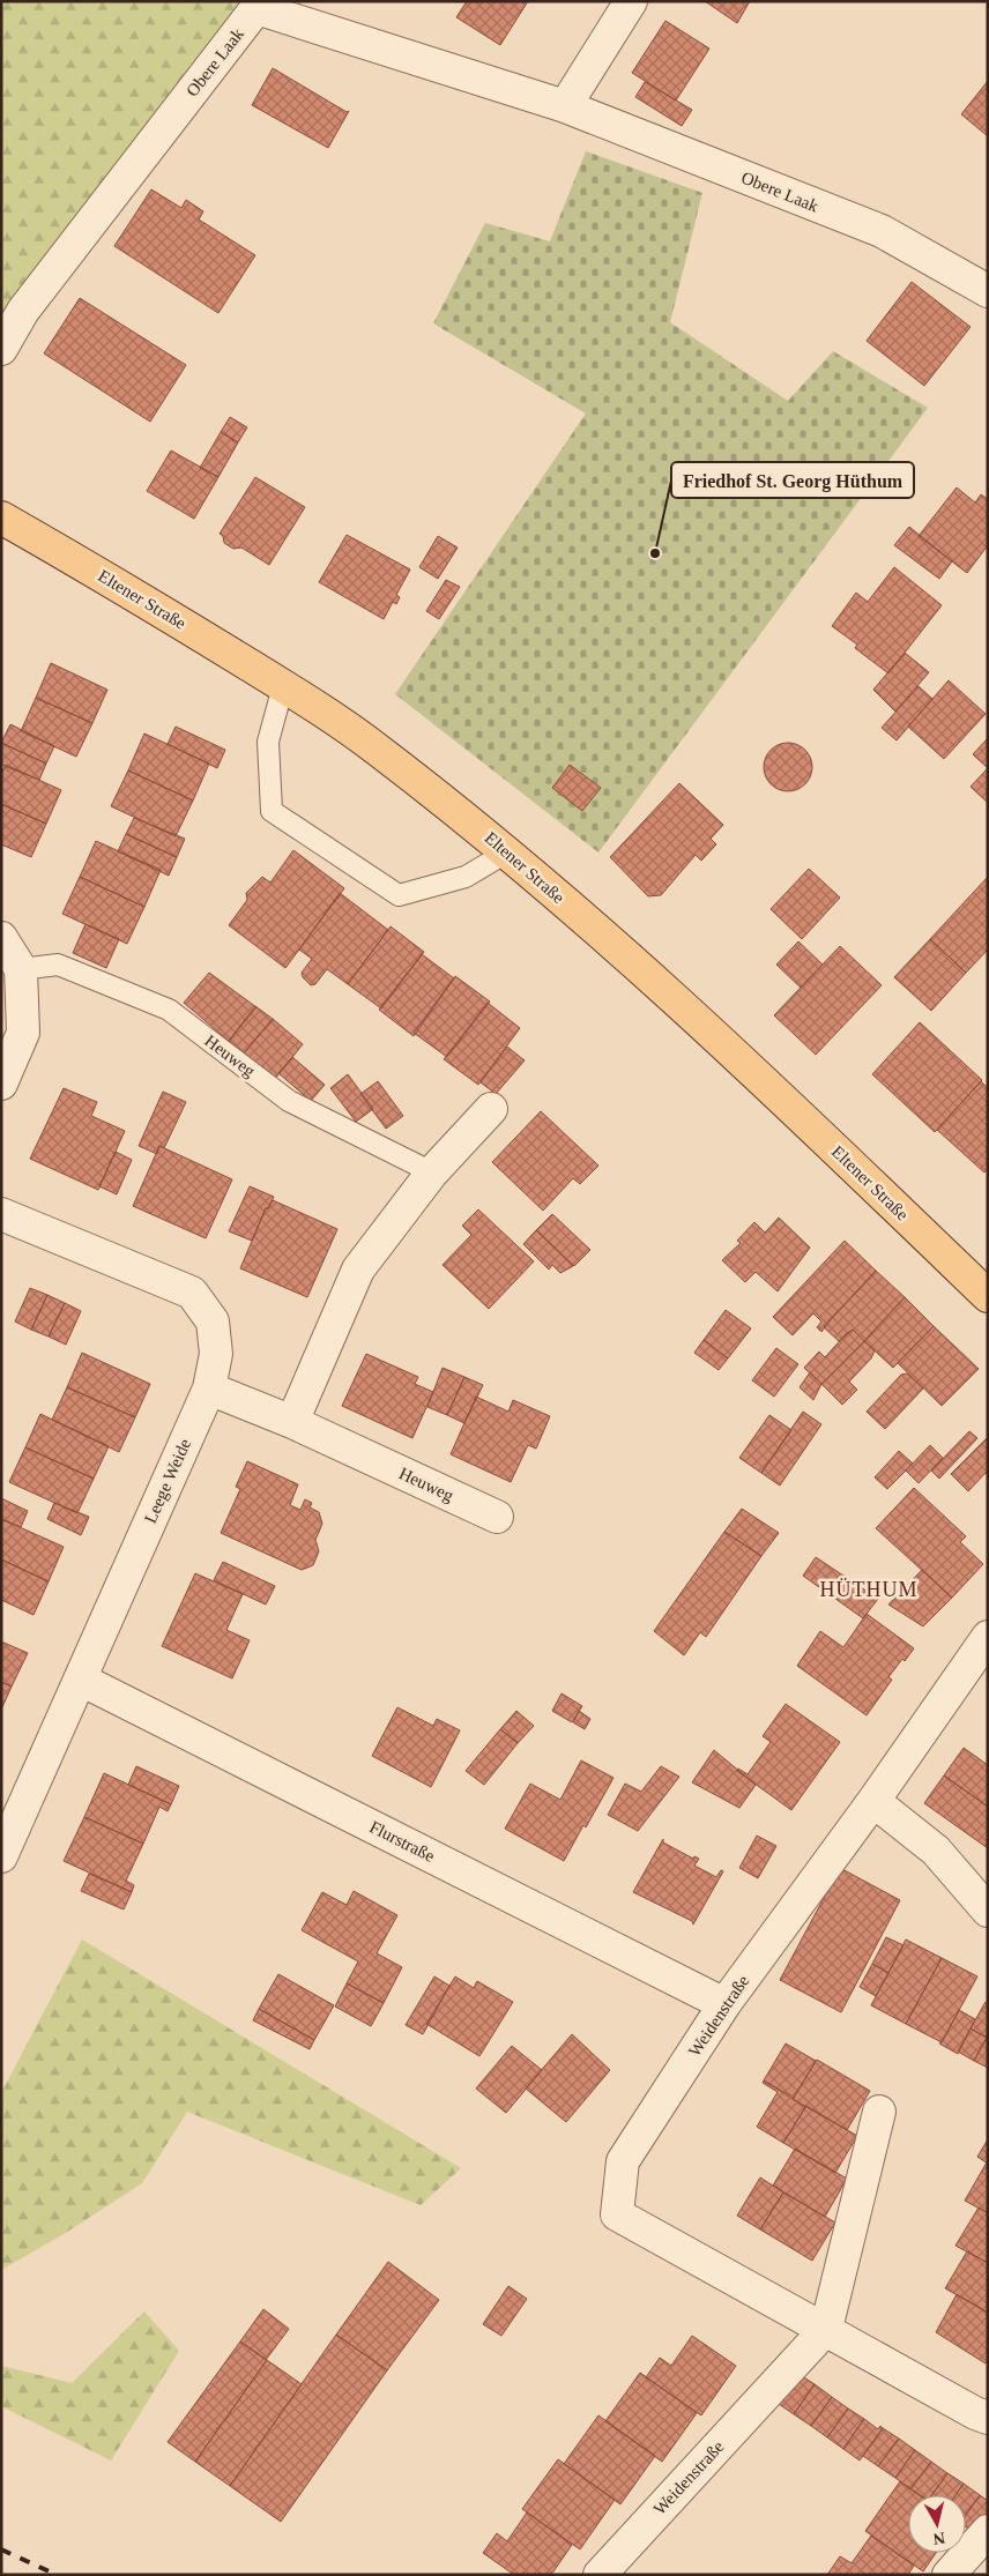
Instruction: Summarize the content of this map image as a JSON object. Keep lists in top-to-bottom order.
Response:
{
  "streets": {
    "main road": ["Eltener Straße"],
    "street": [
      "Obere Laak",
      "Heuweg",
      "Leege Weide",
      "Flurstraße",
      "Weidenstraße"
    ]
  },
  "crossings": [
    ["Heuweg", "Leege Weide"],
    ["Leege Weide", "Flurstraße"],
    ["Flurstraße", "Weidenstraße"]
  ],
  "districts": ["HÜTHUM"],
  "places": ["Friedhof St. Georg Hüthum"],
  "north": "bottom"
}
